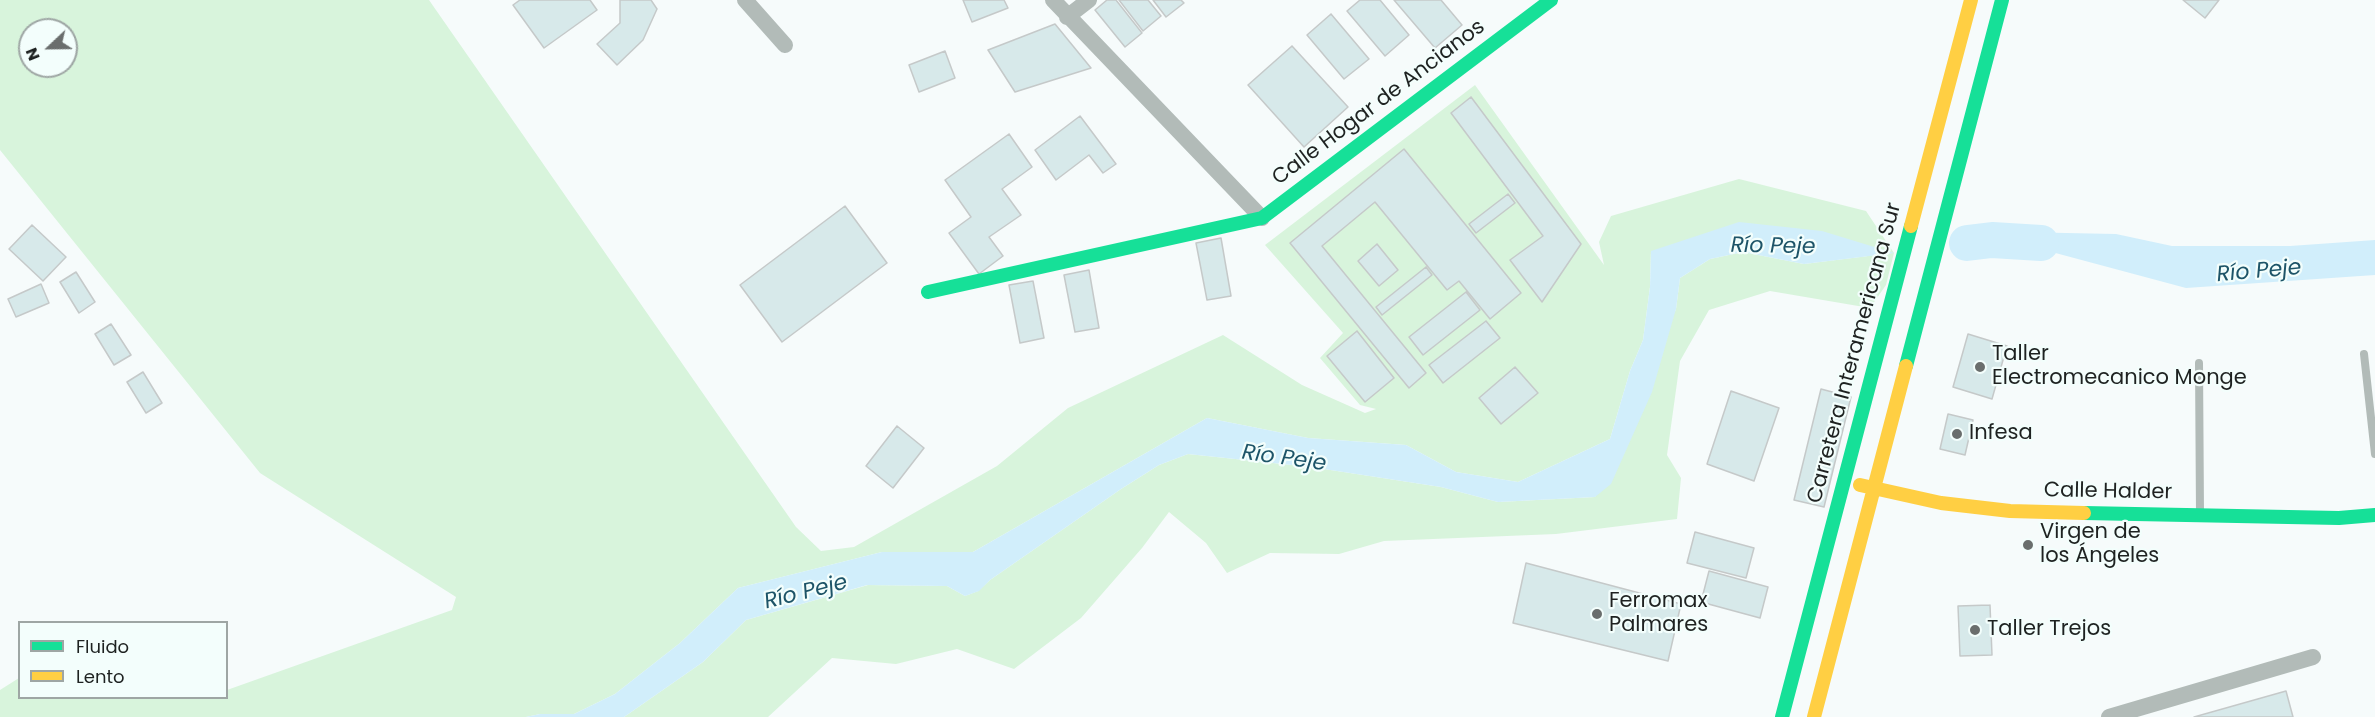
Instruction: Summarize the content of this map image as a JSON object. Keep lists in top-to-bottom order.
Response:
{
  "streets": {
    "main road": ["Calle Hogar de Ancianos", "Carretera Interamericana Sur", "Calle Halder"]
  },
  "crossings": [
    ["Carretera Interamericana Sur", "Calle Halder"]
  ],
  "water": ["Río Peje"],
  "places": [
    "Taller Electromecanico Monge",
    "Infesa",
    "Virgen de los Ángeles",
    "Ferromax Palmares",
    "Taller Trejos"
  ],
  "legend": ["Fluido", "Lento"],
  "north": "left"
}
